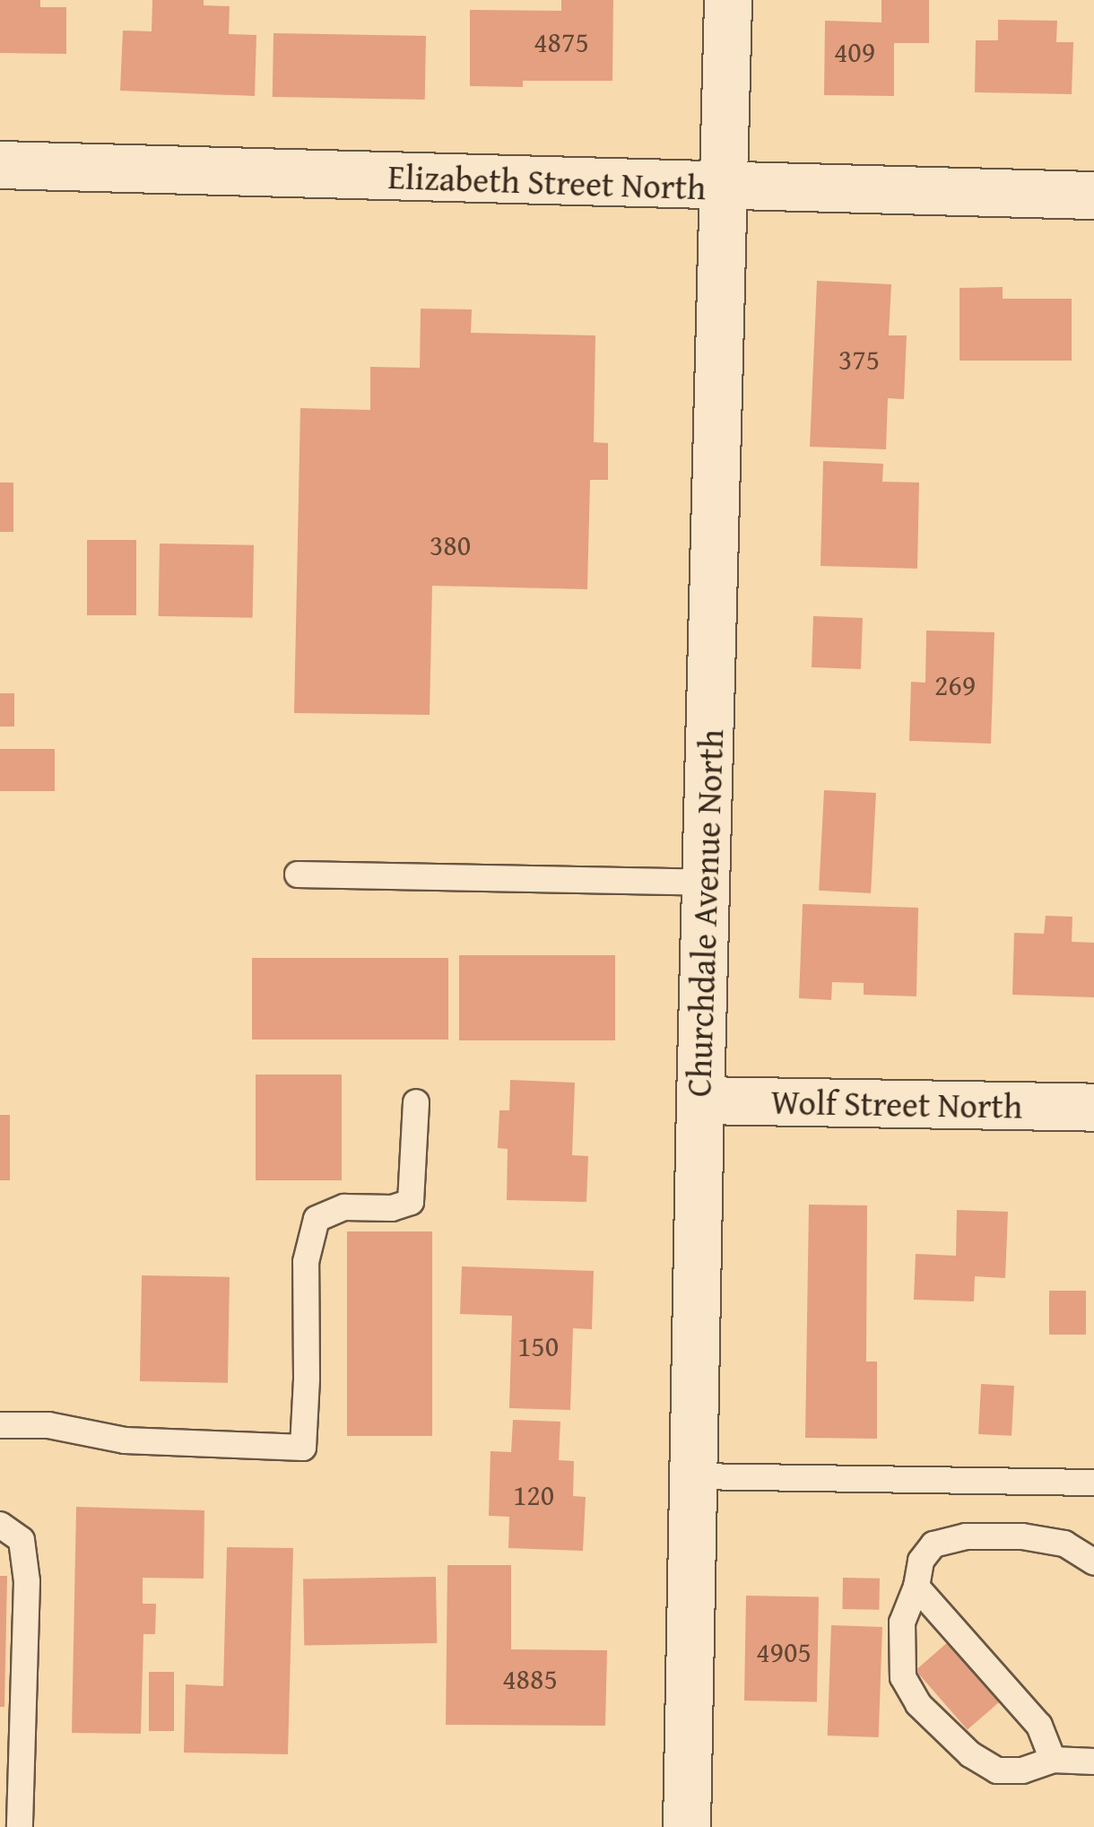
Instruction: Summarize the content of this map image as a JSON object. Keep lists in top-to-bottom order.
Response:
{
  "streets": {
    "street": ["Elizabeth Street North", "Churchdale Avenue North", "Wolf Street North"]
  },
  "crossings": [
    ["Elizabeth Street North", "Churchdale Avenue North"],
    ["Churchdale Avenue North", "Wolf Street North"]
  ],
  "house_numbers": [
    "4875",
    "409",
    "375",
    "380",
    "269",
    "150",
    "120",
    "4905",
    "4885"
  ]
}
